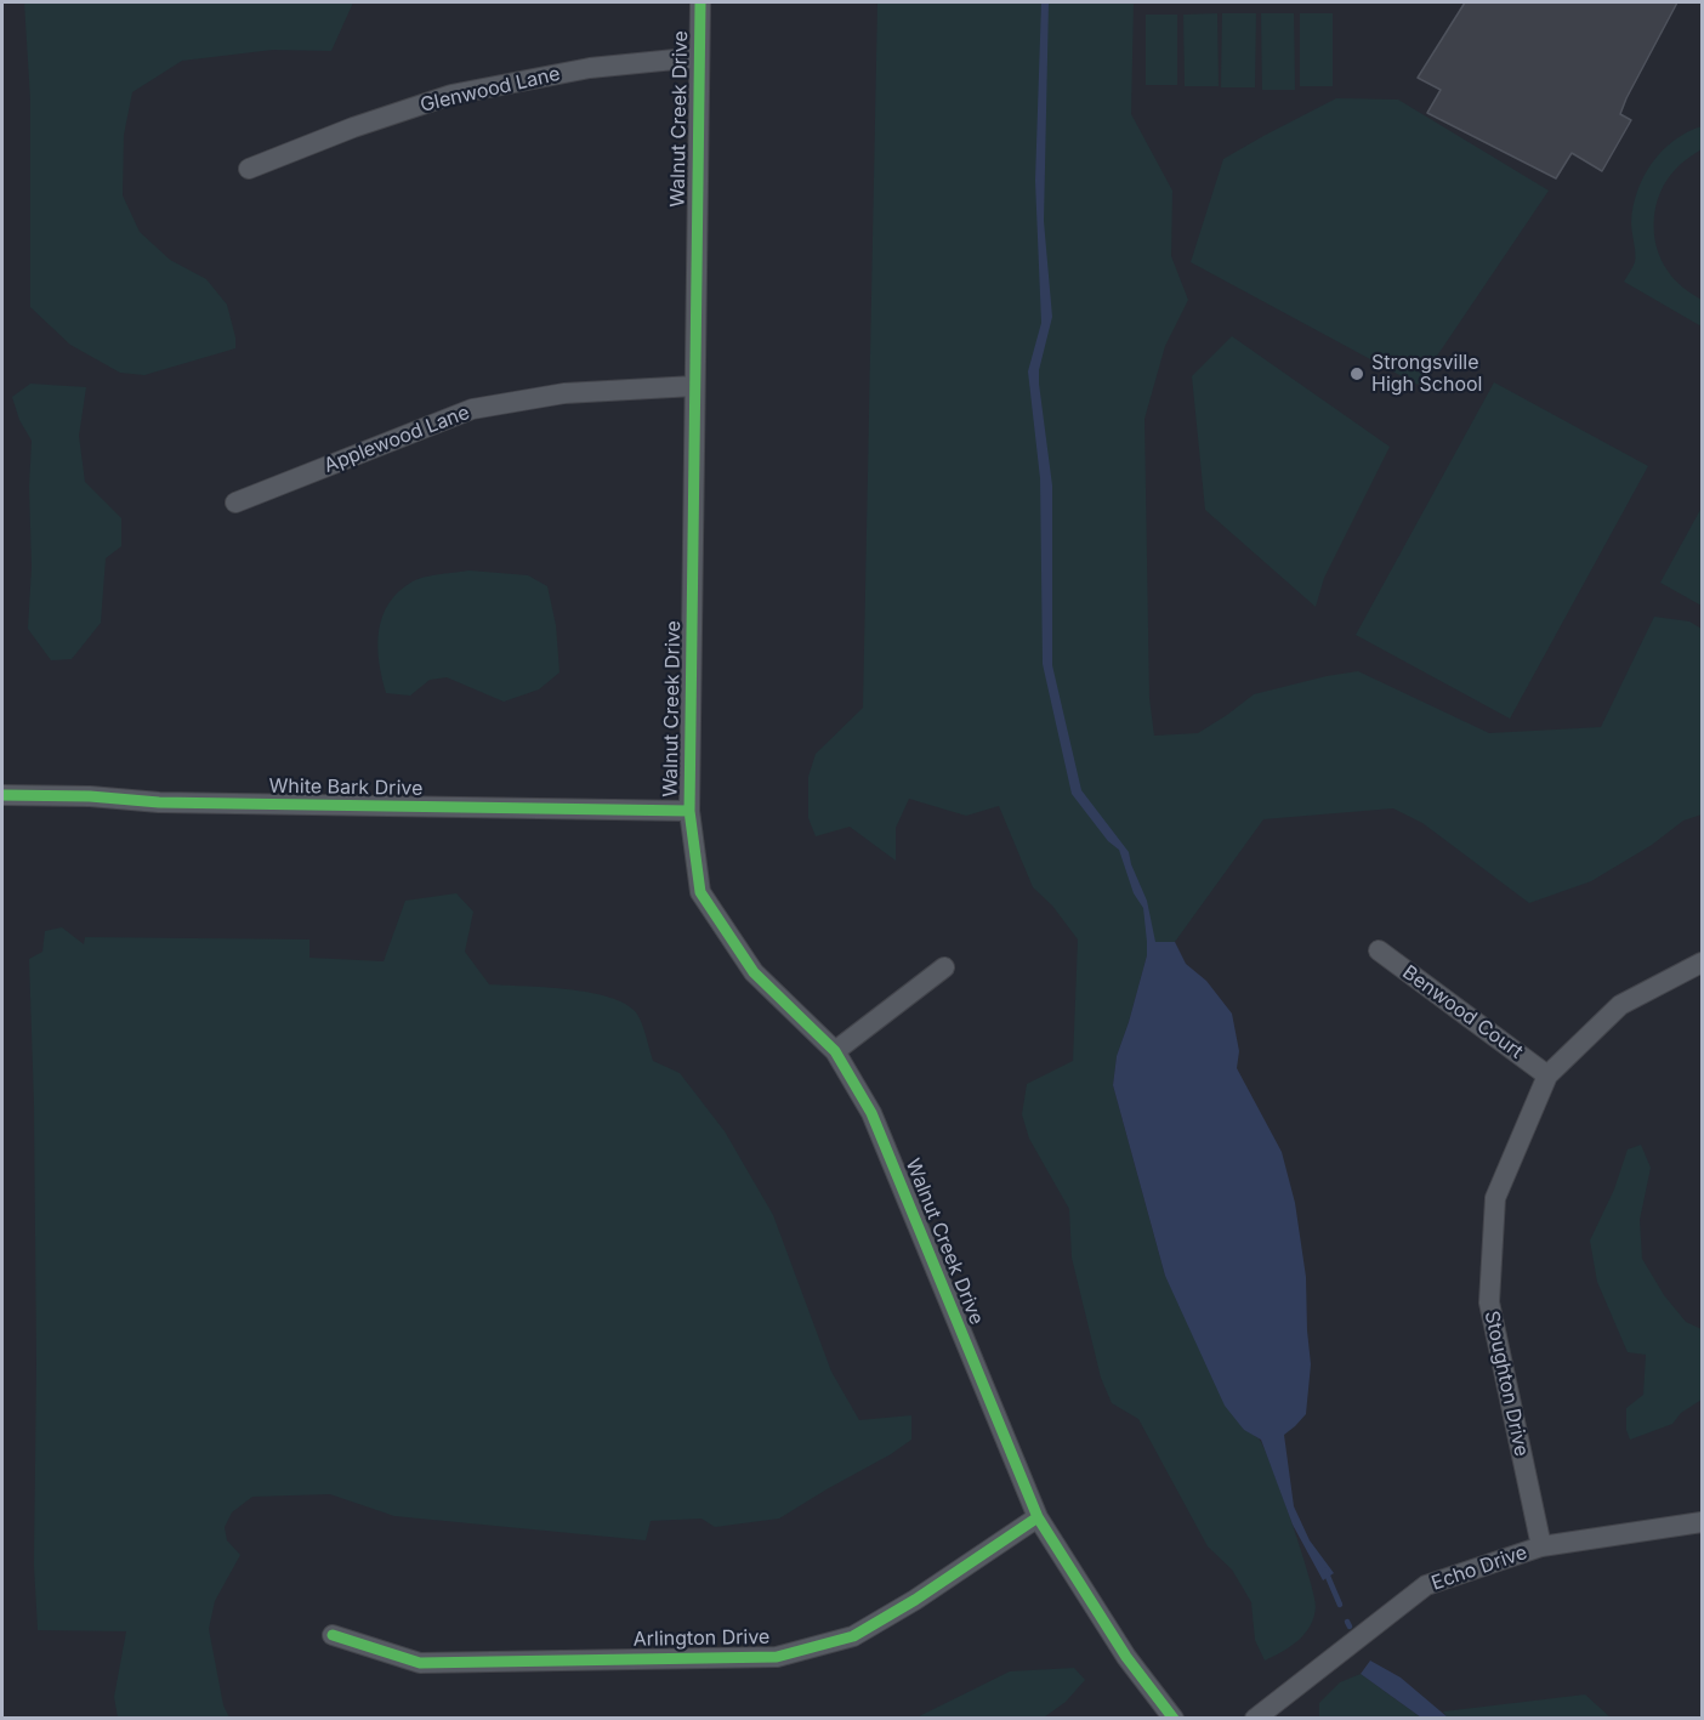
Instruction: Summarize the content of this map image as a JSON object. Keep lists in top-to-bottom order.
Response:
{
  "streets": {
    "street": [
      "Glenwood Lane",
      "Walnut Creek Drive",
      "Applewood Lane",
      "White Bark Drive",
      "Benwood Court",
      "Stoughton Drive",
      "Echo Drive",
      "Arlington Drive"
    ]
  },
  "crossings": [
    ["Glenwood Lane", "Walnut Creek Drive"],
    ["Walnut Creek Drive", "Applewood Lane"],
    ["Walnut Creek Drive", "White Bark Drive"],
    ["Walnut Creek Drive", "Arlington Drive"],
    ["Benwood Court", "Stoughton Drive"],
    ["Stoughton Drive", "Echo Drive"]
  ],
  "places": ["Strongsville High School"]
}
